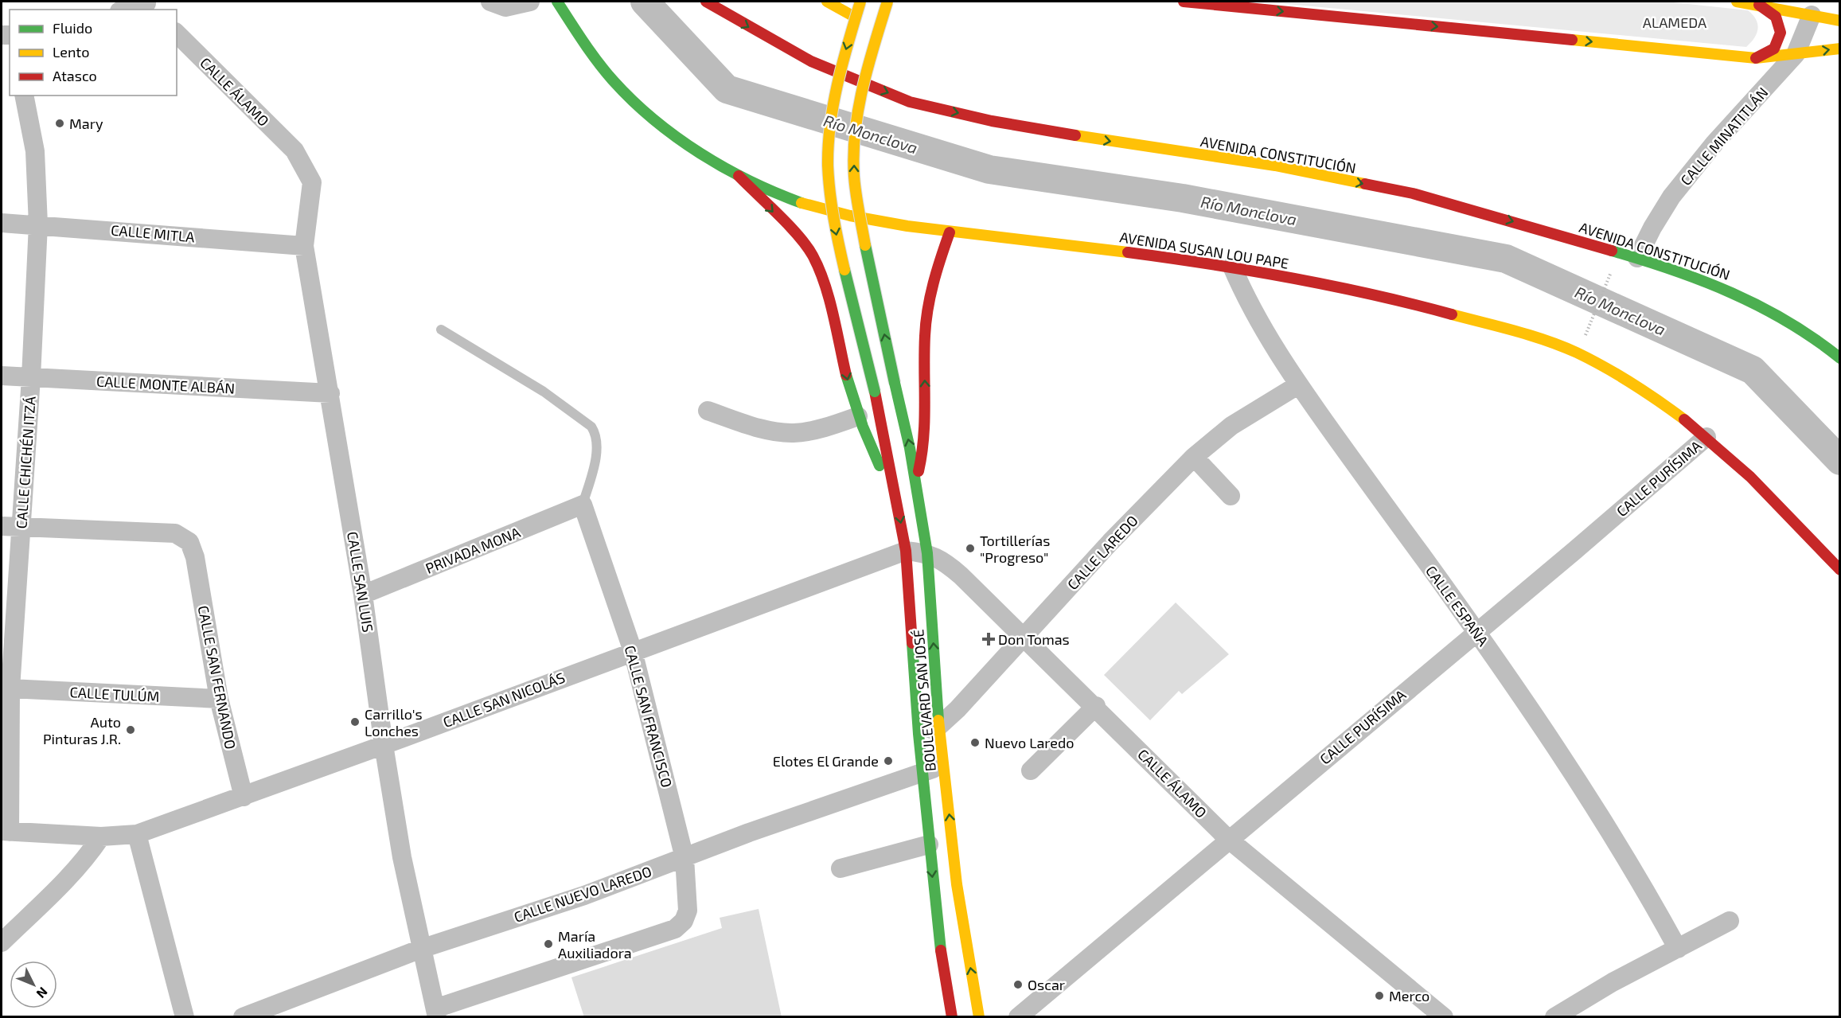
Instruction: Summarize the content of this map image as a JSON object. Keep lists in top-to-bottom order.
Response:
{
  "streets": {
    "main road": ["AVENIDA CONSTITUCIÓN", "AVENIDA SUSAN LOU PAPE", "BOULEVARD SAN JOSÉ"],
    "street": [
      "CALLE ÁLAMO",
      "CALLE MINATITLÁN",
      "CALLE MITLA",
      "CALLE MONTE ALBÁN",
      "CALLE CHICHÉN ITZÁ",
      "CALLE PURÍSIMA",
      "PRIVADA MONA",
      "CALLE LAREDO",
      "CALLE SAN LUIS",
      "CALLE ESPAÑA",
      "CALLE SAN FERNANDO",
      "CALLE TULÚM",
      "CALLE SAN NICOLÁS",
      "CALLE SAN FRANCISCO",
      "CALLE NUEVO LAREDO"
    ]
  },
  "crossings": [
    ["CALLE ÁLAMO", "CALLE PURÍSIMA"],
    ["CALLE ÁLAMO", "CALLE LAREDO"],
    ["CALLE ÁLAMO", "CALLE SAN LUIS"],
    ["CALLE ÁLAMO", "CALLE SAN NICOLÁS"],
    ["CALLE ÁLAMO", "BOULEVARD SAN JOSÉ"],
    ["CALLE MINATITLÁN", "AVENIDA CONSTITUCIÓN"],
    ["CALLE MITLA", "CALLE CHICHÉN ITZÁ"],
    ["CALLE MITLA", "CALLE SAN LUIS"],
    ["AVENIDA SUSAN LOU PAPE", "CALLE PURÍSIMA"],
    ["AVENIDA SUSAN LOU PAPE", "CALLE ESPAÑA"],
    ["CALLE MONTE ALBÁN", "CALLE CHICHÉN ITZÁ"],
    ["CALLE MONTE ALBÁN", "CALLE SAN LUIS"],
    ["CALLE CHICHÉN ITZÁ", "CALLE SAN FERNANDO"],
    ["CALLE CHICHÉN ITZÁ", "CALLE TULÚM"],
    ["CALLE CHICHÉN ITZÁ", "CALLE SAN NICOLÁS"],
    ["CALLE PURÍSIMA", "CALLE ESPAÑA"],
    ["PRIVADA MONA", "CALLE SAN LUIS"],
    ["PRIVADA MONA", "CALLE SAN FRANCISCO"],
    ["CALLE LAREDO", "CALLE ESPAÑA"],
    ["CALLE LAREDO", "BOULEVARD SAN JOSÉ"],
    ["CALLE SAN LUIS", "CALLE SAN NICOLÁS"],
    ["CALLE SAN LUIS", "CALLE SAN FRANCISCO"],
    ["CALLE SAN LUIS", "CALLE NUEVO LAREDO"],
    ["CALLE SAN FERNANDO", "CALLE TULÚM"],
    ["CALLE SAN FERNANDO", "CALLE SAN NICOLÁS"],
    ["CALLE SAN NICOLÁS", "BOULEVARD SAN JOSÉ"],
    ["CALLE SAN NICOLÁS", "CALLE SAN FRANCISCO"],
    ["BOULEVARD SAN JOSÉ", "CALLE NUEVO LAREDO"],
    ["CALLE SAN FRANCISCO", "CALLE NUEVO LAREDO"]
  ],
  "one_way": ["AVENIDA CONSTITUCIÓN"],
  "water": ["Río Monclova"],
  "parks": ["ALAMEDA"],
  "places": {
    "other": [
      "Mary",
      "Tortillerías \"Progreso\"",
      "Carrillo's Lonches",
      "Auto Pinturas J.R.",
      "Nuevo Laredo",
      "Elotes El Grande",
      "María Auxiliadora",
      "Oscar",
      "Merco"
    ],
    "health": ["Don Tomas"]
  },
  "legend": ["Fluido", "Lento", "Atasco"],
  "north": "bottom right"
}
